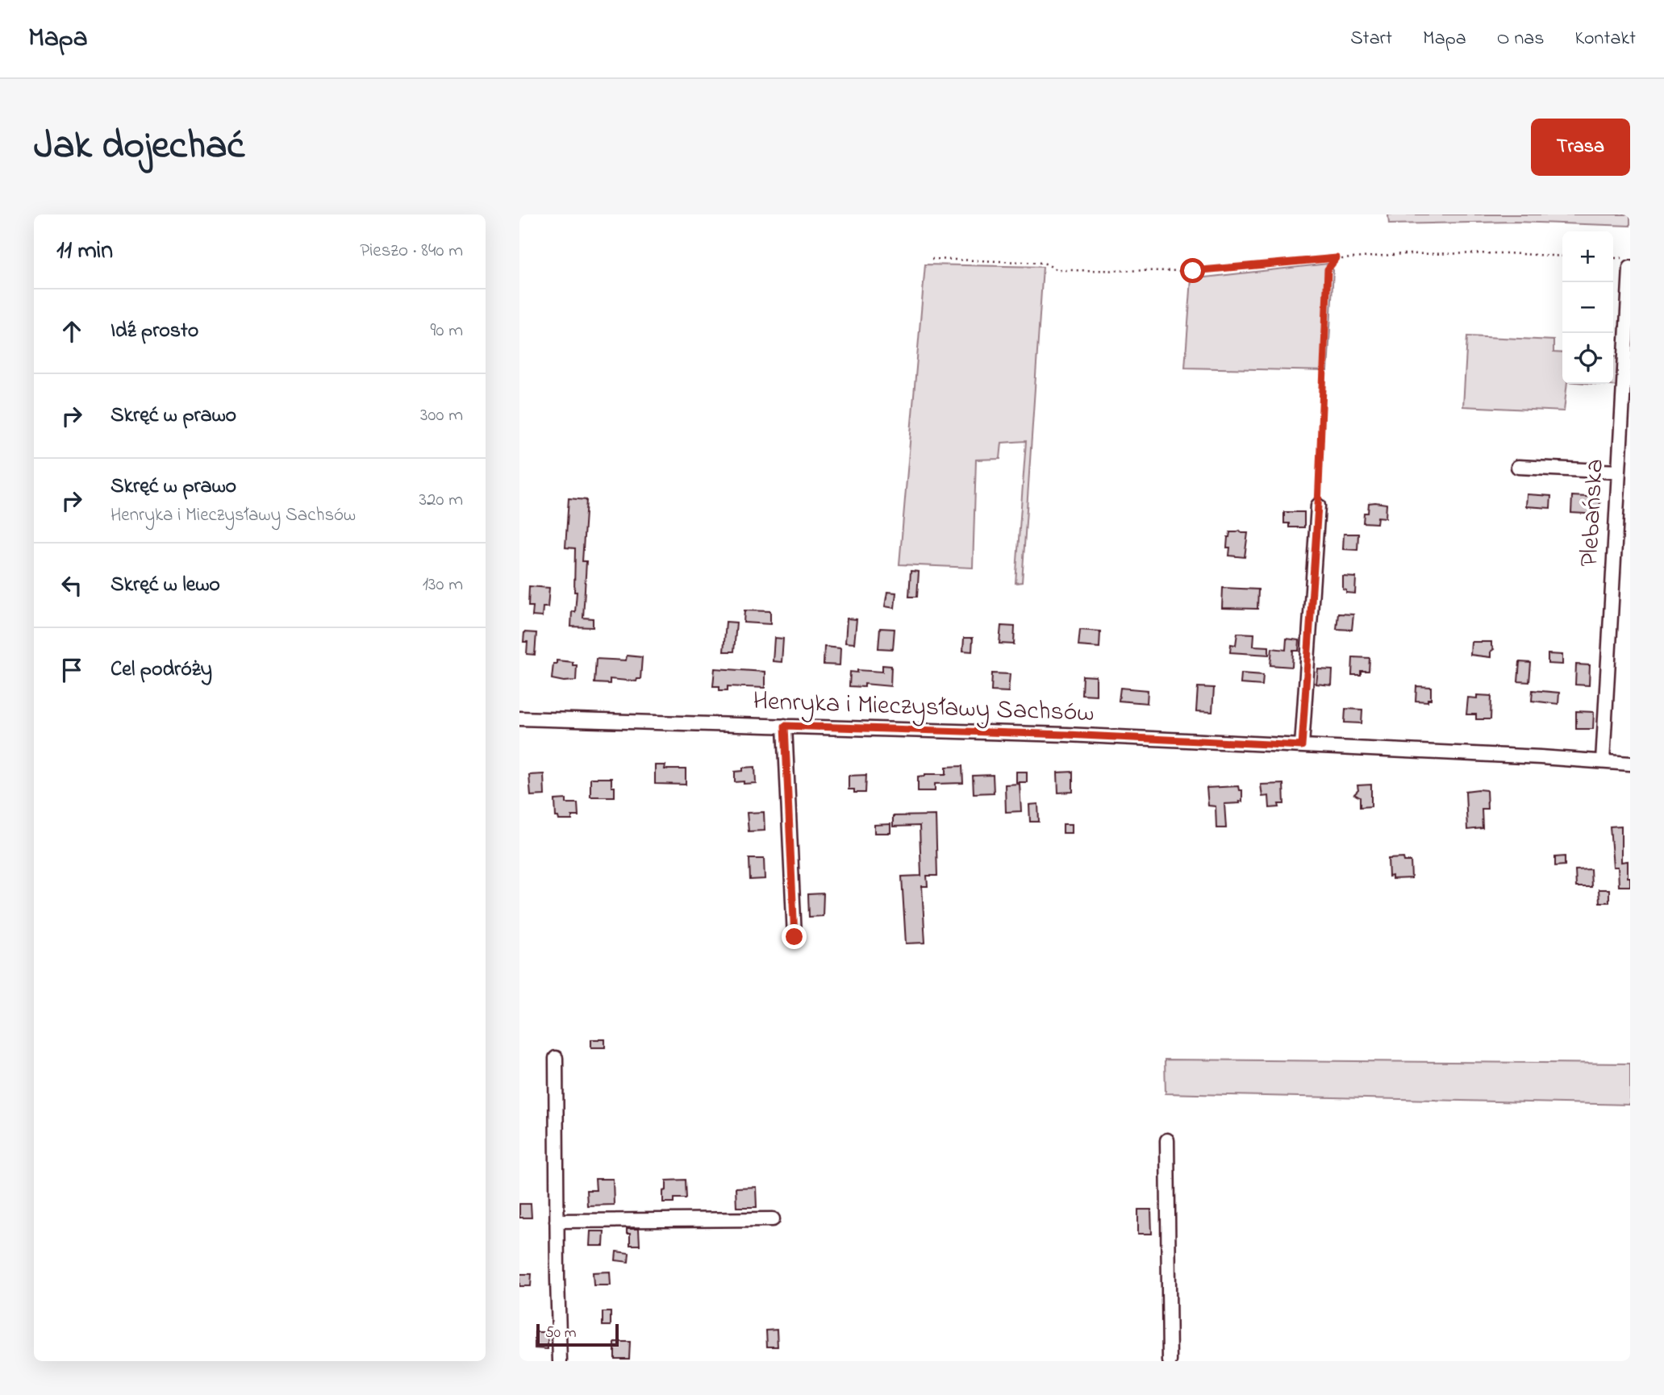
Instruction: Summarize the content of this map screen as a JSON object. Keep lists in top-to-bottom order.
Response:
{
  "streets": {
    "street": ["Plebańska", "Henryka i Mieczysławy Sachsów"]
  },
  "crossings": [
    ["Plebańska", "Henryka i Mieczysławy Sachsów"]
  ],
  "scale_bar": "50 m",
  "page": {
    "header": "Mapa",
    "nav": [
      "Start",
      "Mapa",
      "O nas",
      "Kontakt"
    ],
    "title": "Jak dojechać",
    "buttons": "Trasa",
    "heading": ["11 min", "Pieszo · 840 m"],
    "map_buttons": ["+", "−"],
    "list": [
      ["Idź prosto", "90 m"],
      ["Skręć w prawo", "300 m"],
      ["Skręć w prawo", "Henryka i Mieczysławy Sachsów", "320 m"],
      ["Skręć w lewo", "130 m"],
      "Cel podróży"
    ],
    "scale": "50 m"
  }
}
